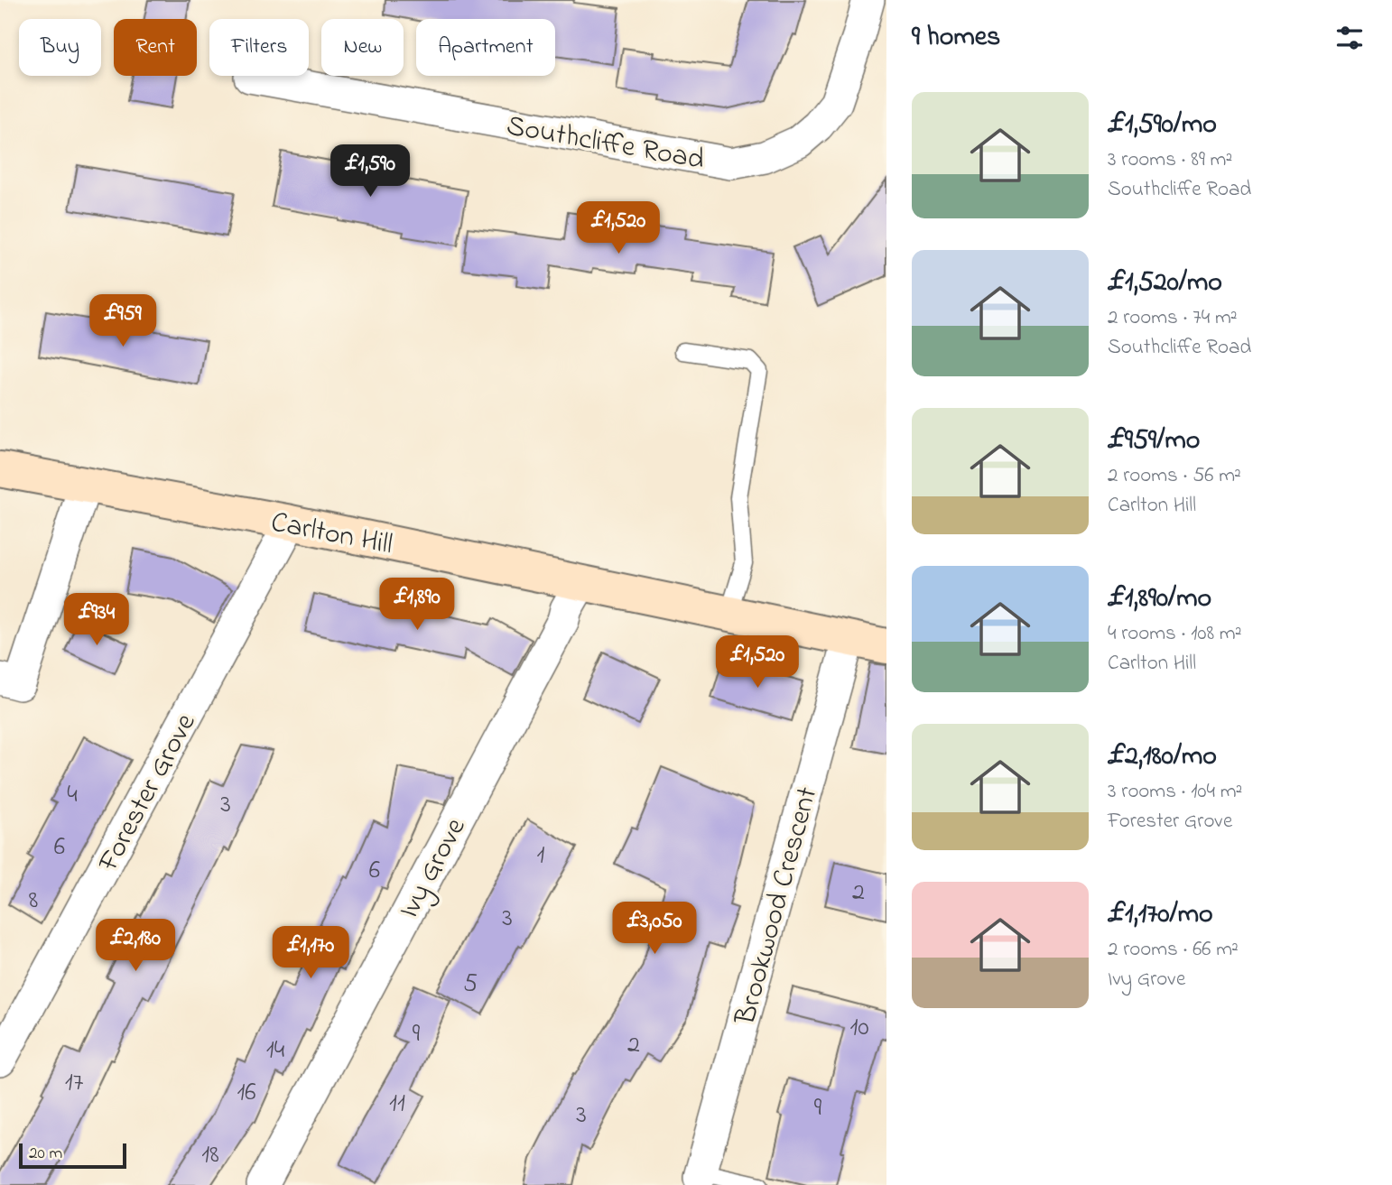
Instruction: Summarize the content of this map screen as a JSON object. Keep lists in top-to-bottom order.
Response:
{
  "streets": {
    "main road": ["Carlton Hill"],
    "street": [
      "Southcliffe Road",
      "Forester Grove",
      "Ivy Grove",
      "Brookwood Crescent"
    ]
  },
  "crossings": [
    ["Carlton Hill", "Forester Grove"],
    ["Carlton Hill", "Ivy Grove"],
    ["Carlton Hill", "Brookwood Crescent"]
  ],
  "house_numbers": [
    "4",
    "3",
    "6",
    "1",
    "6",
    "2",
    "8",
    "3",
    "5",
    "10",
    "9",
    "2",
    "14",
    "17",
    "16",
    "11",
    "9",
    "3",
    "18"
  ],
  "scale_bar": "20 m",
  "page": {
    "heading": "9 homes",
    "chip": [
      "Buy",
      "Rent",
      "Filters",
      "New",
      "Apartment"
    ],
    "list": [
      {
        "name": "£1,590/mo",
        "note": "3 rooms · 89 m² · Southcliffe Road"
      },
      {
        "name": "£1,520/mo",
        "note": "2 rooms · 74 m² · Southcliffe Road"
      },
      {
        "name": "£959/mo",
        "note": "2 rooms · 56 m² · Carlton Hill"
      },
      {
        "name": "£1,890/mo",
        "note": "4 rooms · 108 m² · Carlton Hill"
      },
      {
        "name": "£2,180/mo",
        "note": "3 rooms · 104 m² · Forester Grove"
      },
      {
        "name": "£1,170/mo",
        "note": "2 rooms · 66 m² · Ivy Grove"
      }
    ],
    "price": [
      "£1,590",
      "£1,520",
      "£959",
      "£1,890",
      "£934",
      "£1,520",
      "£3,050",
      "£2,180",
      "£1,170"
    ],
    "scale": "20 m"
  }
}
